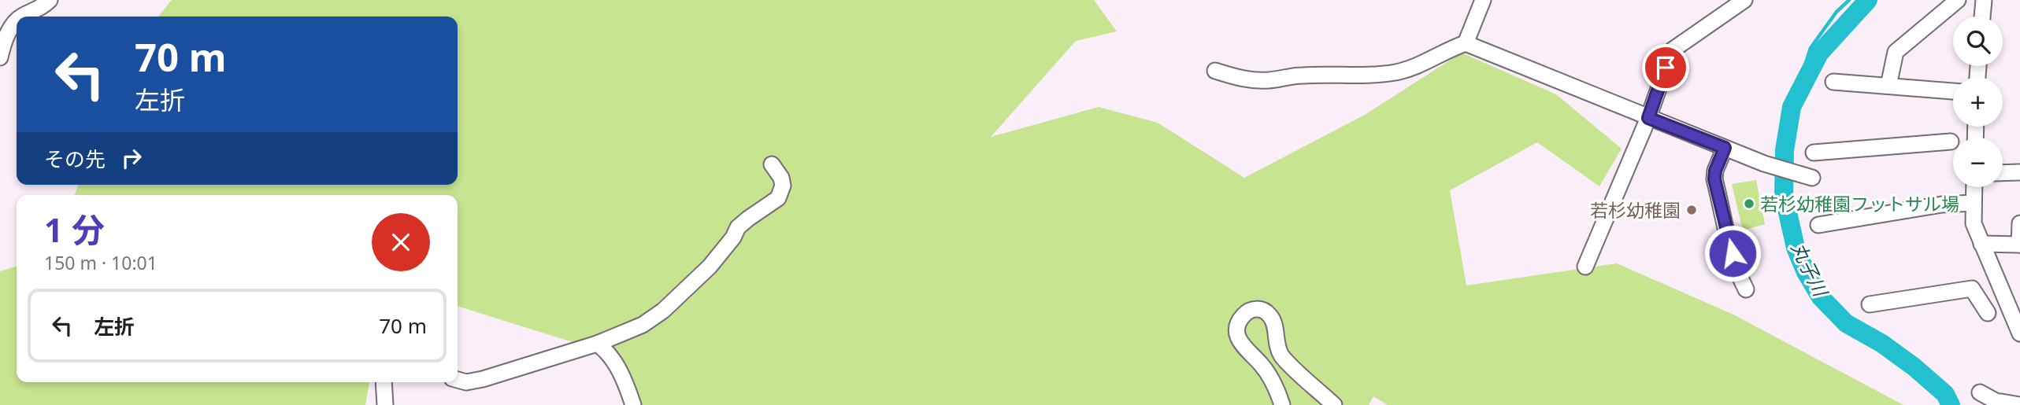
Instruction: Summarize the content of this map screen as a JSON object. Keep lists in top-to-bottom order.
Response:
{
  "water": ["丸子川"],
  "places": ["若杉幼稚園フットサル場", "若杉幼稚園"],
  "page": {
    "map_buttons": ["+", "−"],
    "turn": ["70 m", "左折"],
    "then": "その先",
    "heading": ["1 分", "150 m · 10:01"],
    "list": [
      {
        "name": "左折",
        "value": "70 m"
      }
    ]
  }
}
